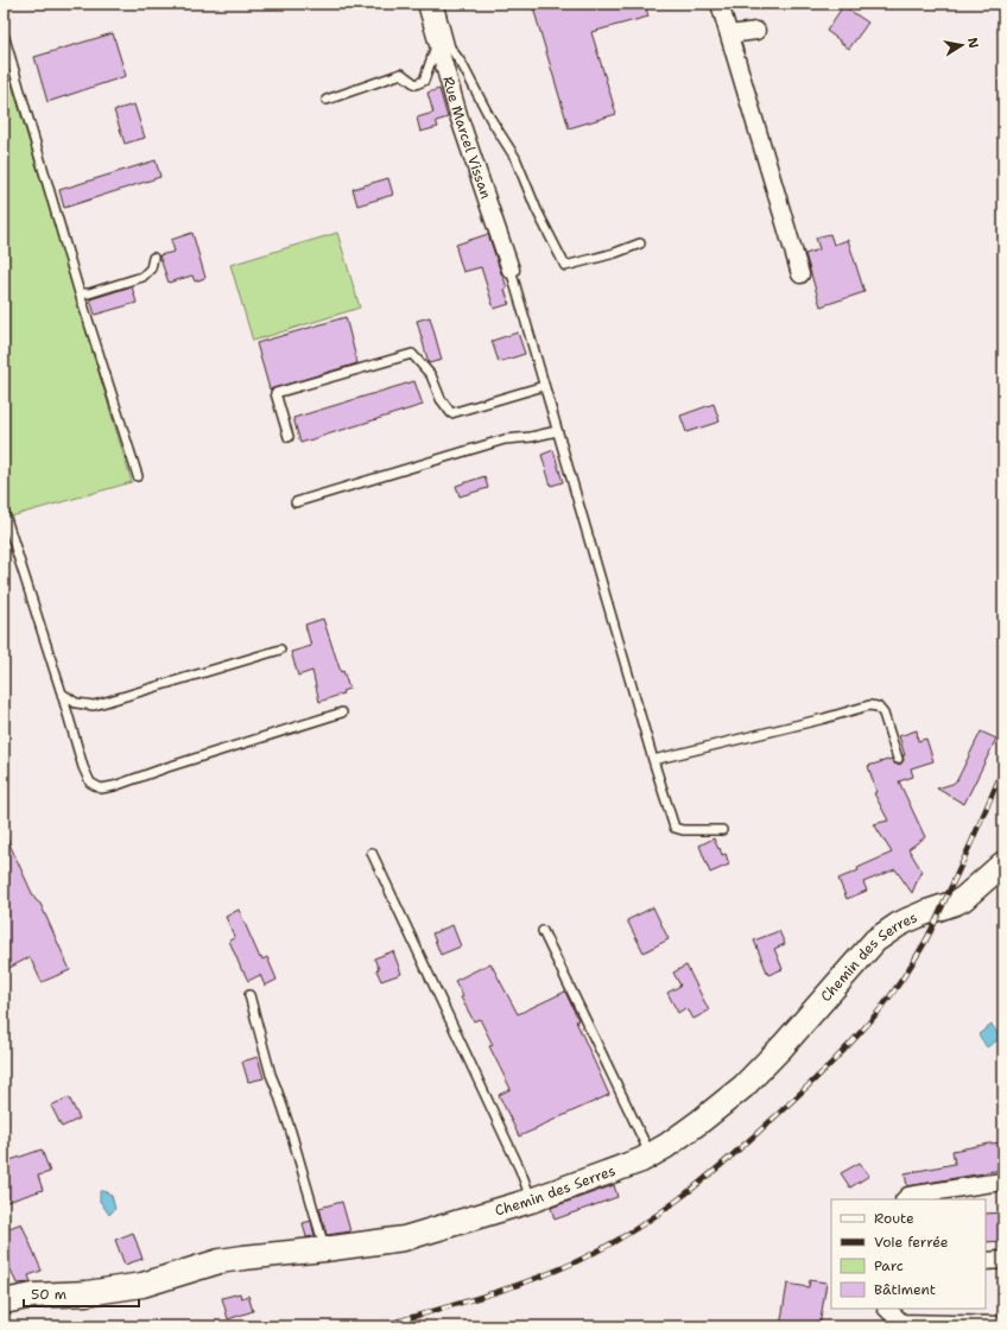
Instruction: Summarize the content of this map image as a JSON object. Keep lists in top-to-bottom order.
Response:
{
  "streets": {
    "street": ["Rue Marcel Vissan", "Chemin des Serres"]
  },
  "legend": [
    "Route",
    "Voie ferrée",
    "Parc",
    "Bâtiment"
  ],
  "scale_bar": "50 m",
  "north": "right"
}
